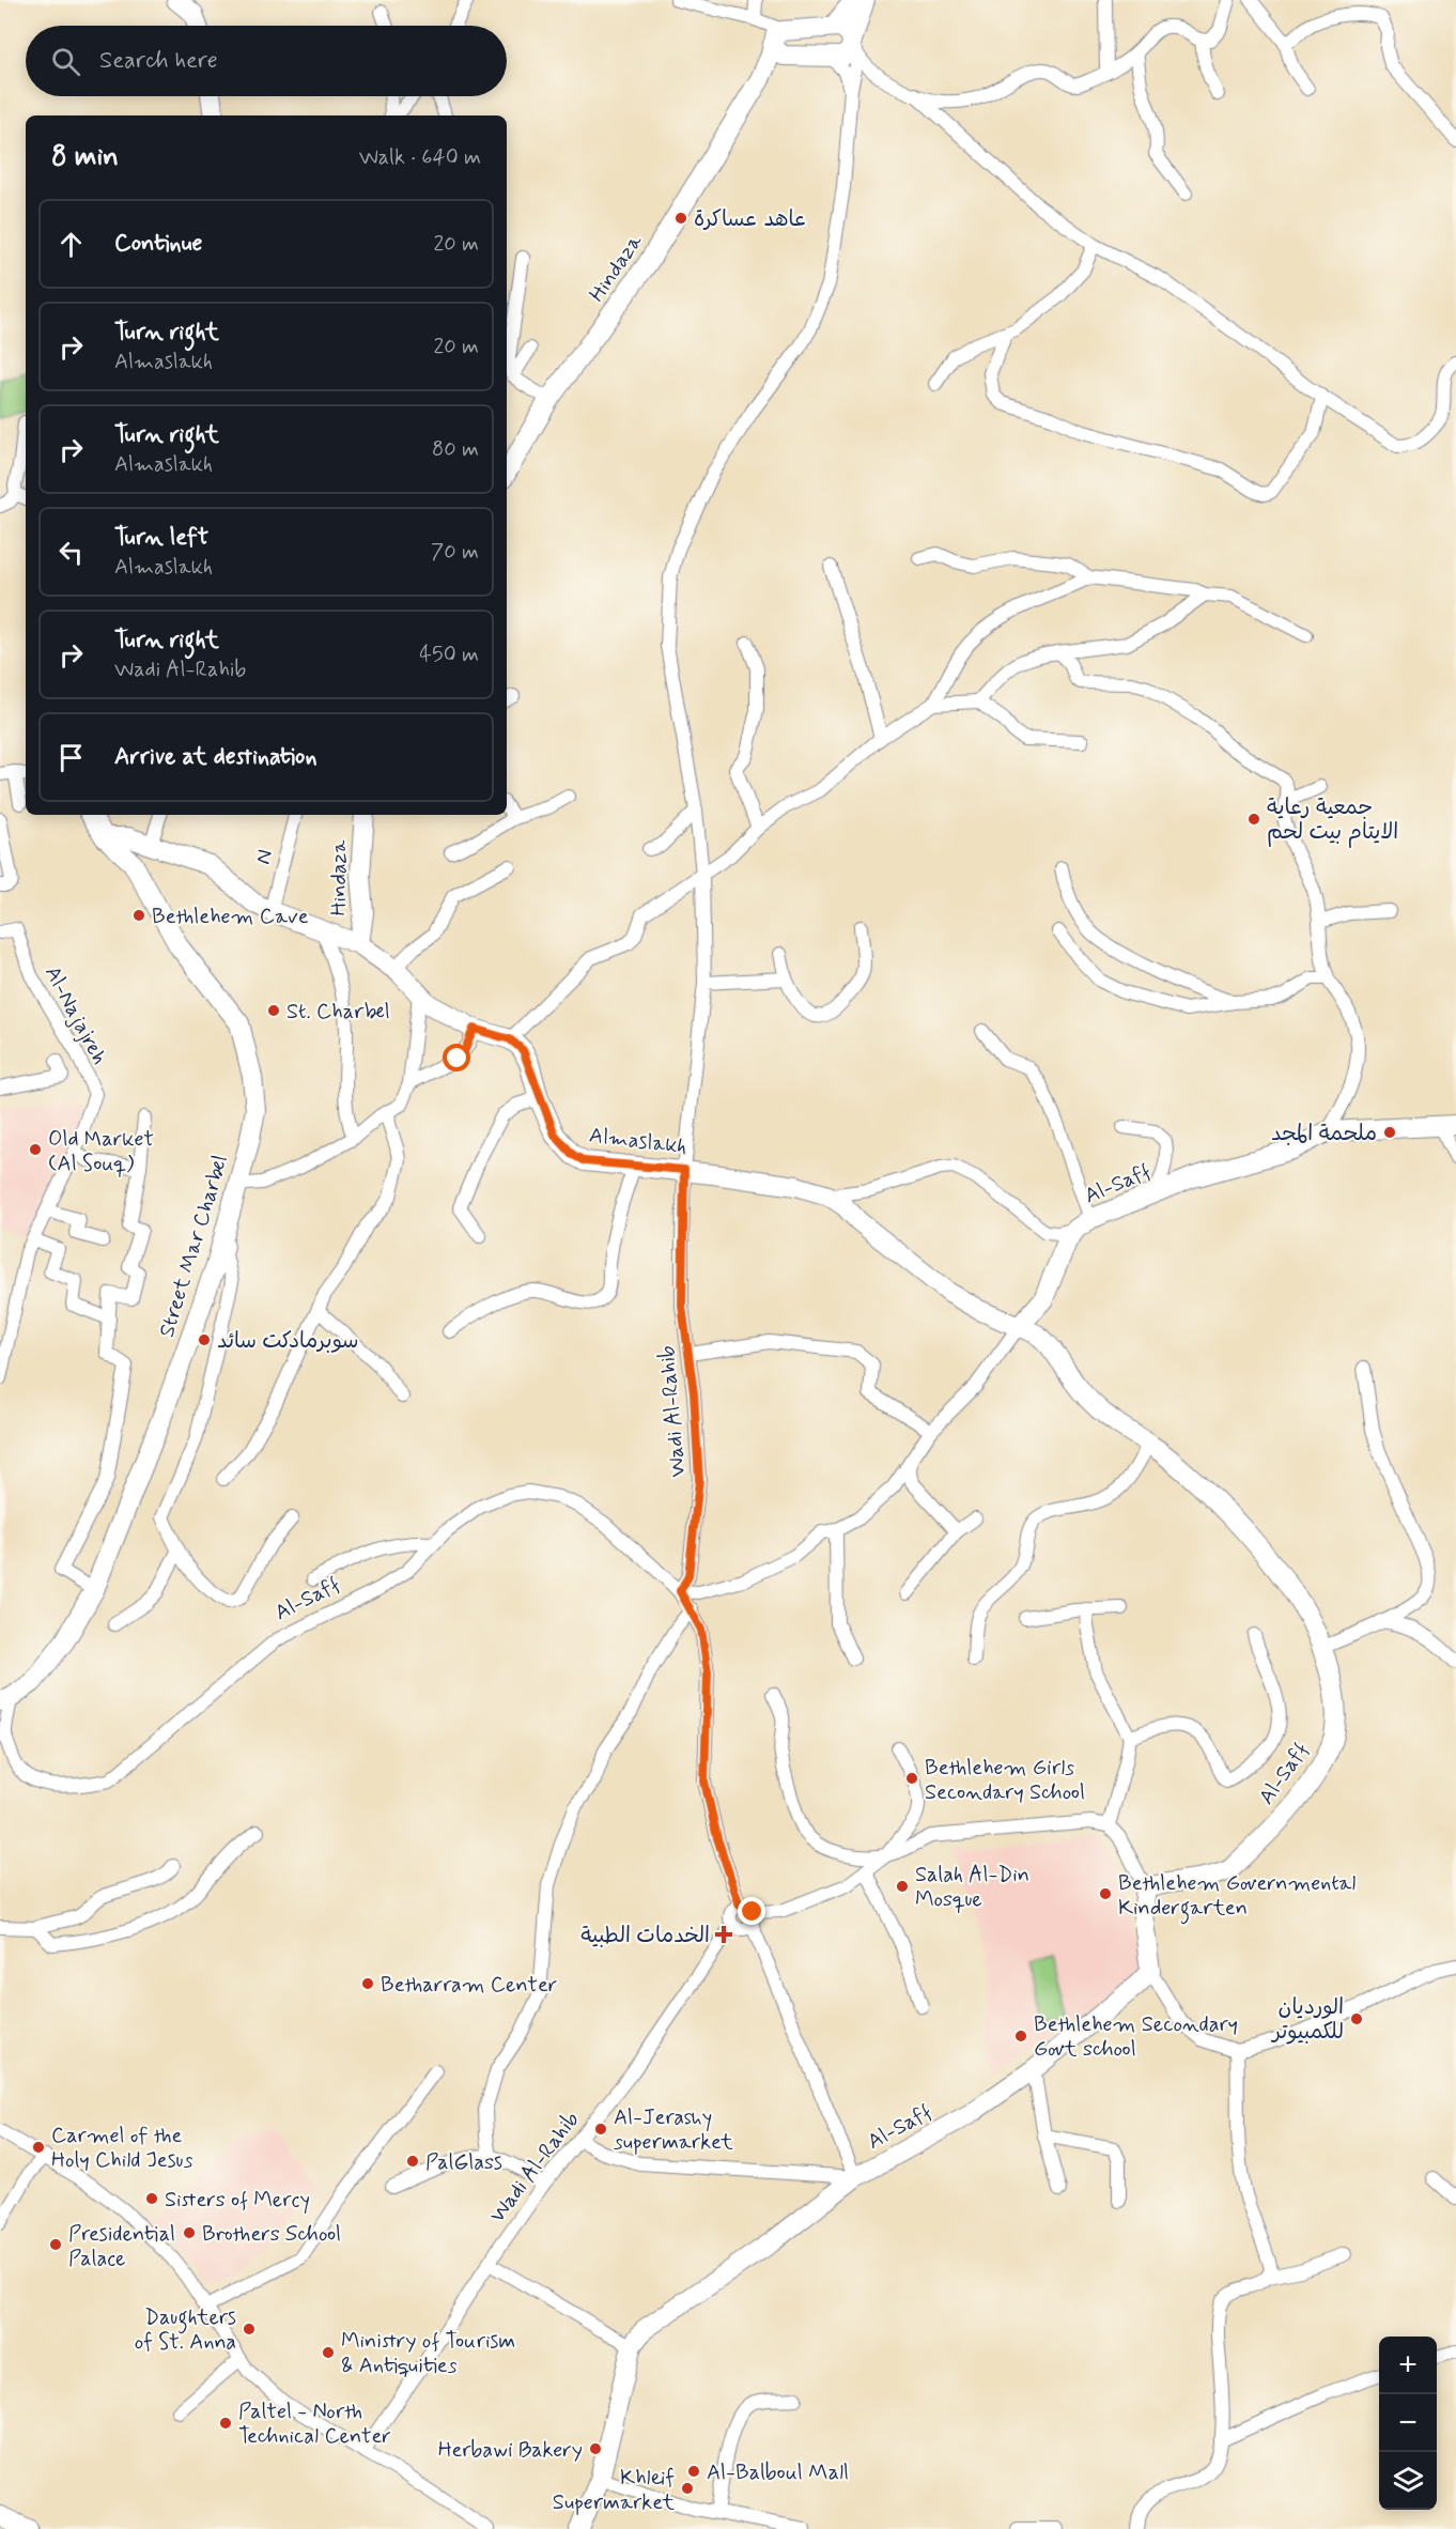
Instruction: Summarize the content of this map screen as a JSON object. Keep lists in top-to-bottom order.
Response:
{
  "streets": {
    "street": [
      "Hindaza",
      "N",
      "Al-Najajreh",
      "Almaslakh",
      "Al-Saff",
      "Street Mar Charbel",
      "Wadi Al-Rahib"
    ]
  },
  "crossings": [
    ["Almaslakh", "Al-Saff"],
    ["Almaslakh", "Wadi Al-Rahib"],
    ["Al-Saff", "Street Mar Charbel"],
    ["Al-Saff", "Wadi Al-Rahib"]
  ],
  "places": {
    "other": [
      "عاهد عساكرة",
      "جمعية رعاية الايتام بيت لحم",
      "Bethlehem Cave",
      "St. Charbel",
      "ملحمة المجد",
      "Old Market (Al Souq)",
      "سوبرمادكت سائد",
      "Bethlehem Girls Secondary School",
      "Salah Al-Din Mosque",
      "Bethlehem Governmental Kindergarten",
      "Betharram Center",
      "الورديان للكمبيوتر",
      "Bethlehem Secondary Govt school",
      "Al-Jerashy supermarket",
      "Carmel of the Holy Child Jesus",
      "PalGlass",
      "Sisters of Mercy",
      "Brothers School",
      "Presidential Palace",
      "Daughters of St. Anna",
      "Ministry of Tourism & Antiquities",
      "Paltel - North Technical Center",
      "Herbawi Bakery",
      "Al-Balboul Mall",
      "Khleif Supermarket"
    ],
    "health": ["الخدمات الطبية"]
  },
  "page": {
    "search": "Search here",
    "heading": ["8 min", "Walk · 640 m"],
    "list": [
      ["Continue", "20 m"],
      ["Turn right", "Almaslakh", "20 m"],
      ["Turn right", "Almaslakh", "80 m"],
      ["Turn left", "Almaslakh", "70 m"],
      ["Turn right", "Wadi Al-Rahib", "450 m"],
      "Arrive at destination"
    ],
    "map_buttons": ["+", "−"]
  }
}
